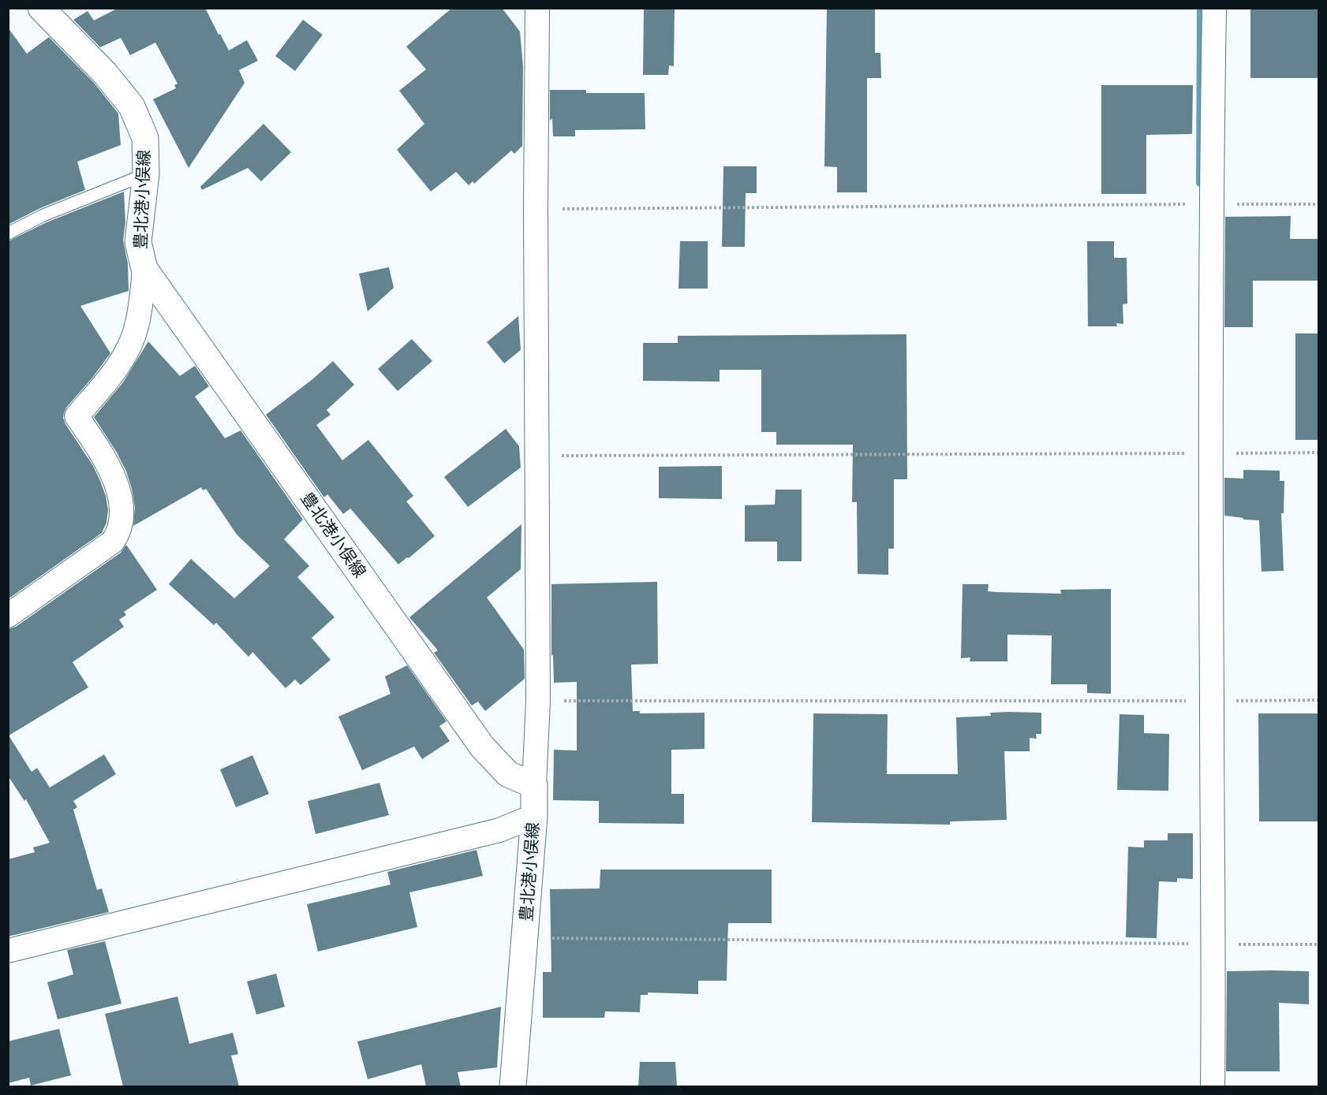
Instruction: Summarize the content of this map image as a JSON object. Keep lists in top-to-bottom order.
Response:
{
  "streets": {
    "main road": ["豊北港小俣線"]
  }
}
